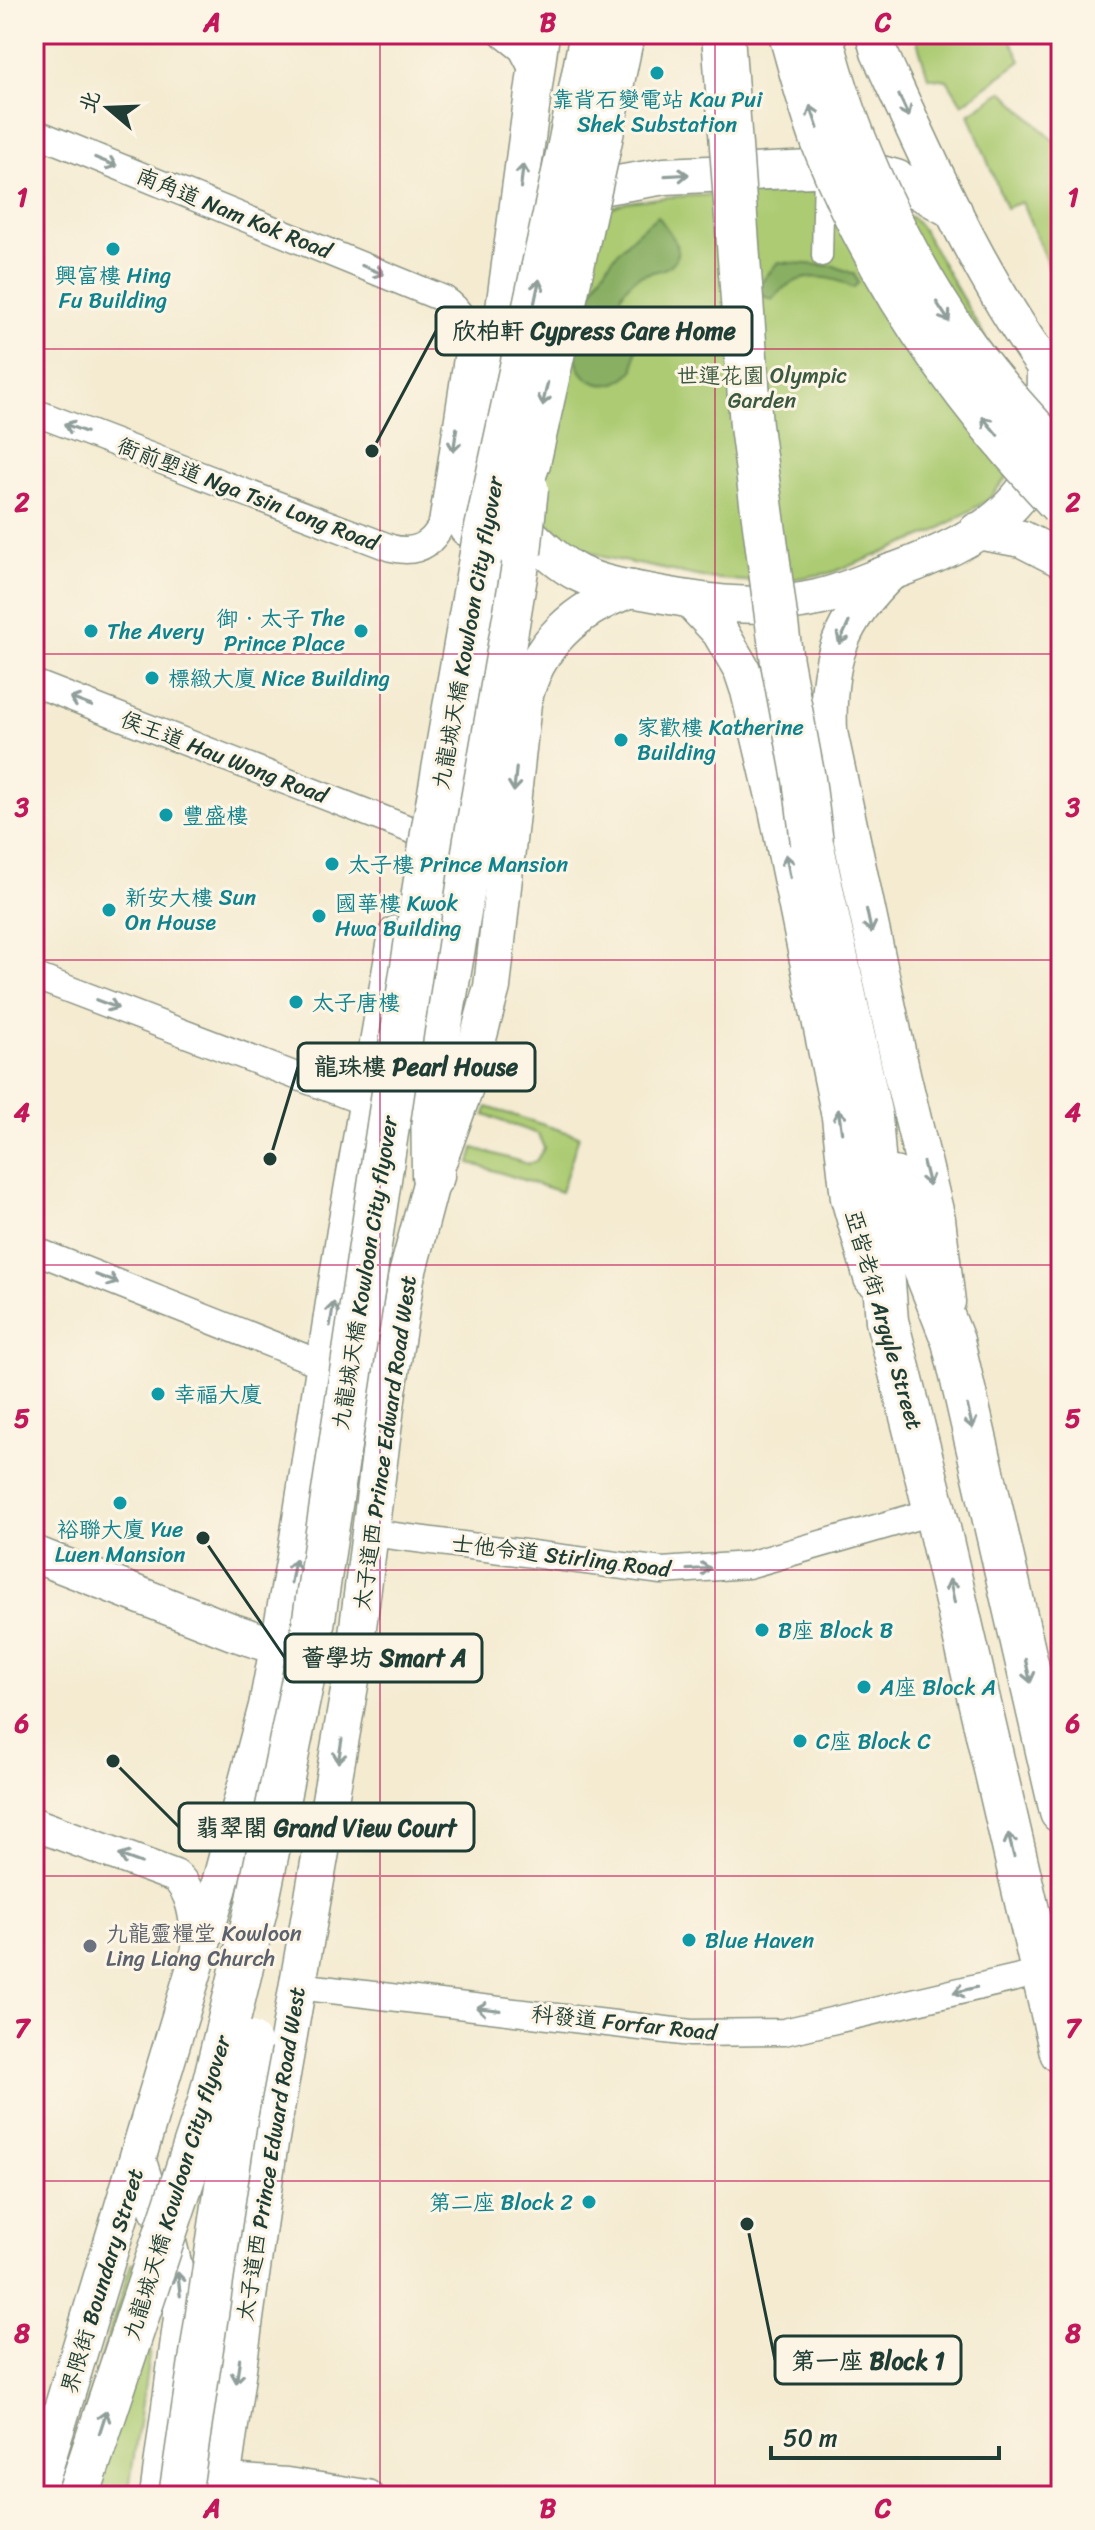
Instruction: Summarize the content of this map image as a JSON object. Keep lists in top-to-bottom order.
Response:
{
  "streets": {
    "main road": [
      "九龍城天橋 Kowloon City flyover",
      "亞皆老街 Argyle Street",
      "太子道西 Prince Edward Road West",
      "界限街 Boundary Street"
    ],
    "street": [
      "南角道 Nam Kok Road",
      "衙前塱道 Nga Tsin Long Road",
      "侯王道 Hau Wong Road",
      "士他令道 Stirling Road",
      "科發道 Forfar Road"
    ]
  },
  "crossings": [
    ["南角道 Nam Kok Road", "衙前塱道 Nga Tsin Long Road"],
    ["亞皆老街 Argyle Street", "士他令道 Stirling Road"],
    ["亞皆老街 Argyle Street", "科發道 Forfar Road"],
    ["太子道西 Prince Edward Road West", "士他令道 Stirling Road"],
    ["太子道西 Prince Edward Road West", "科發道 Forfar Road"]
  ],
  "one_way": [
    "南角道 Nam Kok Road",
    "衙前塱道 Nga Tsin Long Road",
    "侯王道 Hau Wong Road",
    "士他令道 Stirling Road",
    "科發道 Forfar Road"
  ],
  "parks": ["世運花園 Olympic Garden"],
  "places": [
    "靠背石變電站 Kau Pui Shek Substation",
    "興富樓 Hing Fu Building",
    "欣柏軒 Cypress Care Home",
    "The Avery",
    "御．太子 The Prince Place",
    "標緻大廈 Nice Building",
    "家歡樓 Katherine Building",
    "豐盛樓",
    "太子樓 Prince Mansion",
    "新安大樓 Sun On House",
    "國華樓 Kwok Hwa Building",
    "太子唐樓",
    "龍珠樓 Pearl House",
    "幸福大廈",
    "裕聯大廈 Yue Luen Mansion",
    "薈學坊 Smart A",
    "B座 Block B",
    "A座 Block A",
    "C座 Block C",
    "翡翠閣 Grand View Court",
    "Blue Haven",
    "九龍靈糧堂 Kowloon Ling Liang Church",
    "第二座 Block 2",
    "第一座 Block 1"
  ],
  "scale_bar": "50 m",
  "north": "left",
  "grid": {
    "columns": ["A", "B", "C"],
    "rows": [
      "1",
      "2",
      "3",
      "4",
      "5",
      "6",
      "7",
      "8"
    ]
  }
}
